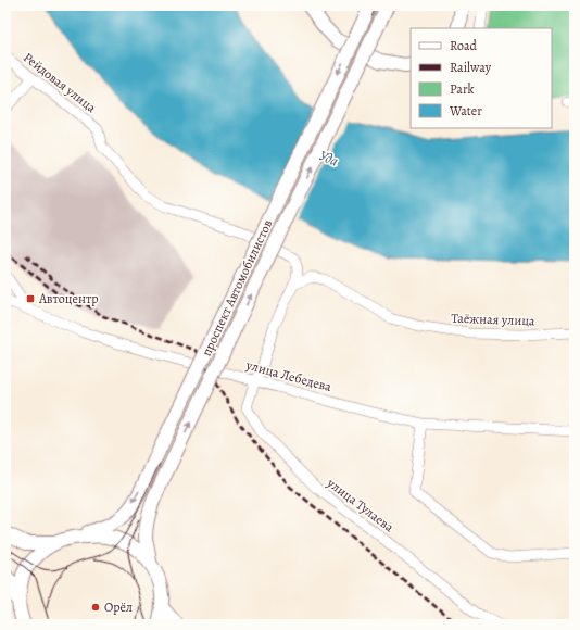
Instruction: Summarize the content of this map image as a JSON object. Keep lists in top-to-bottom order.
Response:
{
  "streets": {
    "main road": ["проспект Автомобилистов"],
    "street": [
      "Рейдовая улица",
      "Таёжная улица",
      "улица Лебедева",
      "улица Тулаева"
    ]
  },
  "crossings": [
    ["Рейдовая улица", "улица Тулаева"],
    ["Таёжная улица", "улица Тулаева"],
    ["улица Лебедева", "улица Тулаева"]
  ],
  "water": ["Уда"],
  "places": {
    "transit": ["Автоцентр"],
    "other": ["Орёл"]
  },
  "legend": [
    "Road",
    "Railway",
    "Park",
    "Water"
  ]
}
